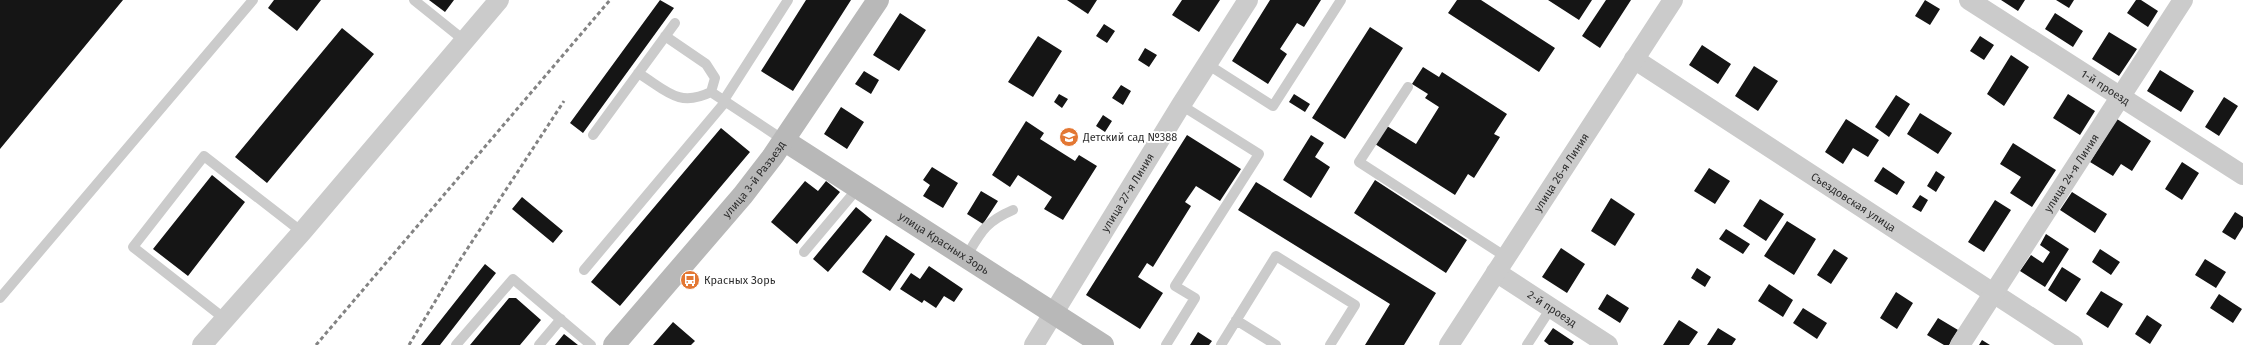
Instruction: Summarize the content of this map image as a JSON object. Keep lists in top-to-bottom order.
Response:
{
  "streets": {
    "main road": ["улица 3-й Разъезд", "улица Красных Зорь"],
    "street": [
      "1-й проезд",
      "улица 26-я Линия",
      "улица 24-я Линия",
      "улица 27-я Линия",
      "Съездовская улица",
      "2-й проезд"
    ]
  },
  "crossings": [
    ["1-й проезд", "улица 24-я Линия"],
    ["улица 26-я Линия", "Съездовская улица"],
    ["улица 26-я Линия", "2-й проезд"],
    ["улица 24-я Линия", "Съездовская улица"],
    ["улица 3-й Разъезд", "улица Красных Зорь"],
    ["улица 27-я Линия", "улица Красных Зорь"]
  ],
  "places": {
    "school or university": ["Детский сад №388"],
    "bus stop": ["Красных Зорь"]
  }
}
